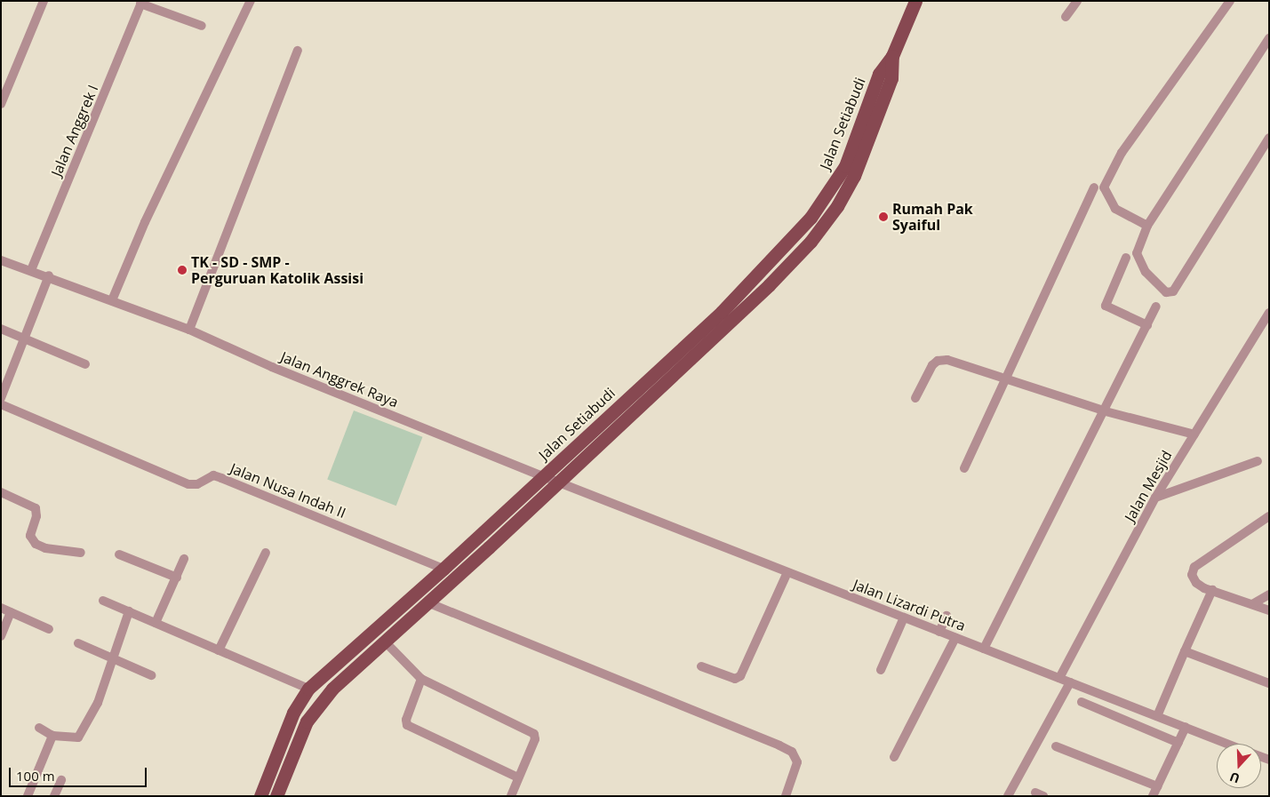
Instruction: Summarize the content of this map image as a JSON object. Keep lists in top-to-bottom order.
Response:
{
  "streets": {
    "main road": ["Jalan Setiabudi"],
    "street": [
      "Jalan Anggrek I",
      "Jalan Anggrek Raya",
      "Jalan Mesjid",
      "Jalan Nusa Indah II",
      "Jalan Lizardi Putra"
    ]
  },
  "crossings": [
    ["Jalan Setiabudi", "Jalan Anggrek Raya"],
    ["Jalan Setiabudi", "Jalan Nusa Indah II"],
    ["Jalan Setiabudi", "Jalan Lizardi Putra"],
    ["Jalan Anggrek I", "Jalan Anggrek Raya"],
    ["Jalan Anggrek Raya", "Jalan Lizardi Putra"],
    ["Jalan Mesjid", "Jalan Lizardi Putra"]
  ],
  "places": ["Rumah Pak Syaiful", "TK - SD - SMP - Perguruan Katolik Assisi"],
  "scale_bar": "100 m",
  "north": "bottom"
}
